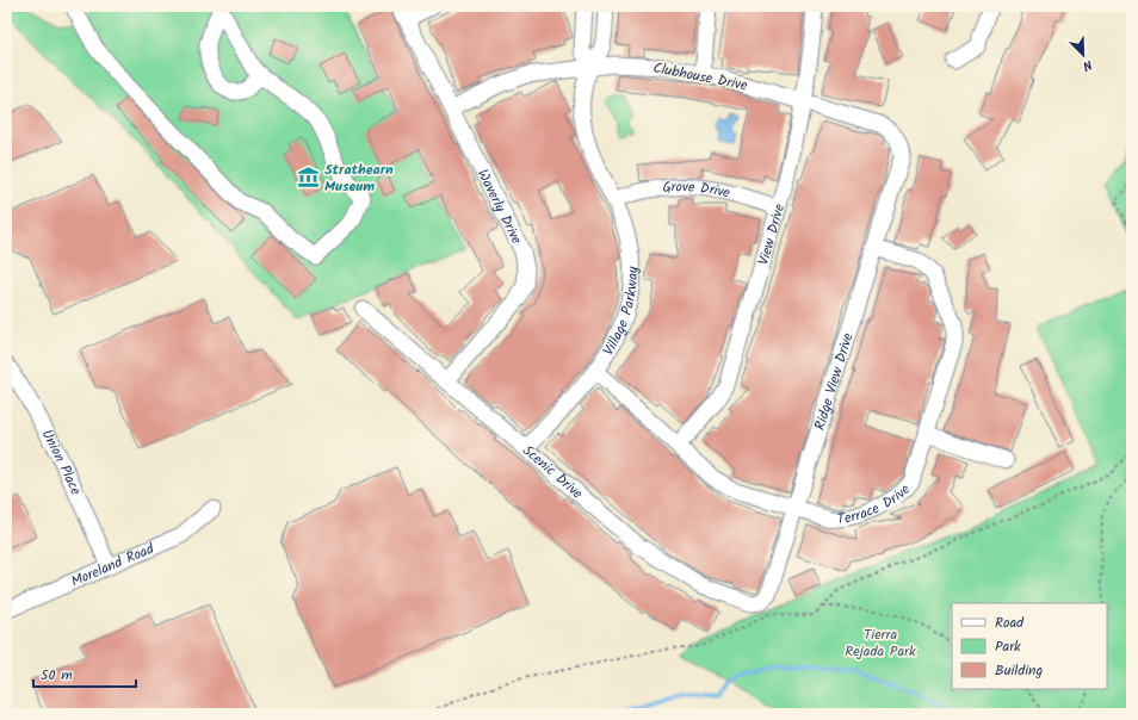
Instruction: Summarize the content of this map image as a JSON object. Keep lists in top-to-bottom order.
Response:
{
  "streets": {
    "street": [
      "Clubhouse Drive",
      "Grove Drive",
      "Waverly Drive",
      "View Drive",
      "Village Parkway",
      "Ridge View Drive",
      "Union Place",
      "Scenic Drive",
      "Terrace Drive",
      "Moreland Road"
    ]
  },
  "crossings": [
    ["Clubhouse Drive", "Waverly Drive"],
    ["Clubhouse Drive", "View Drive"],
    ["Clubhouse Drive", "Village Parkway"],
    ["Clubhouse Drive", "Ridge View Drive"],
    ["Grove Drive", "View Drive"],
    ["Grove Drive", "Village Parkway"],
    ["Waverly Drive", "Scenic Drive"],
    ["View Drive", "Terrace Drive"],
    ["Village Parkway", "Scenic Drive"],
    ["Village Parkway", "Terrace Drive"],
    ["Ridge View Drive", "Scenic Drive"],
    ["Ridge View Drive", "Terrace Drive"],
    ["Union Place", "Moreland Road"]
  ],
  "parks": ["Tierra Rejada Park"],
  "places": {
    "museum": ["Strathearn Museum"]
  },
  "legend": ["Road", "Park", "Building"],
  "scale_bar": "50 m",
  "north": "bottom right"
}
